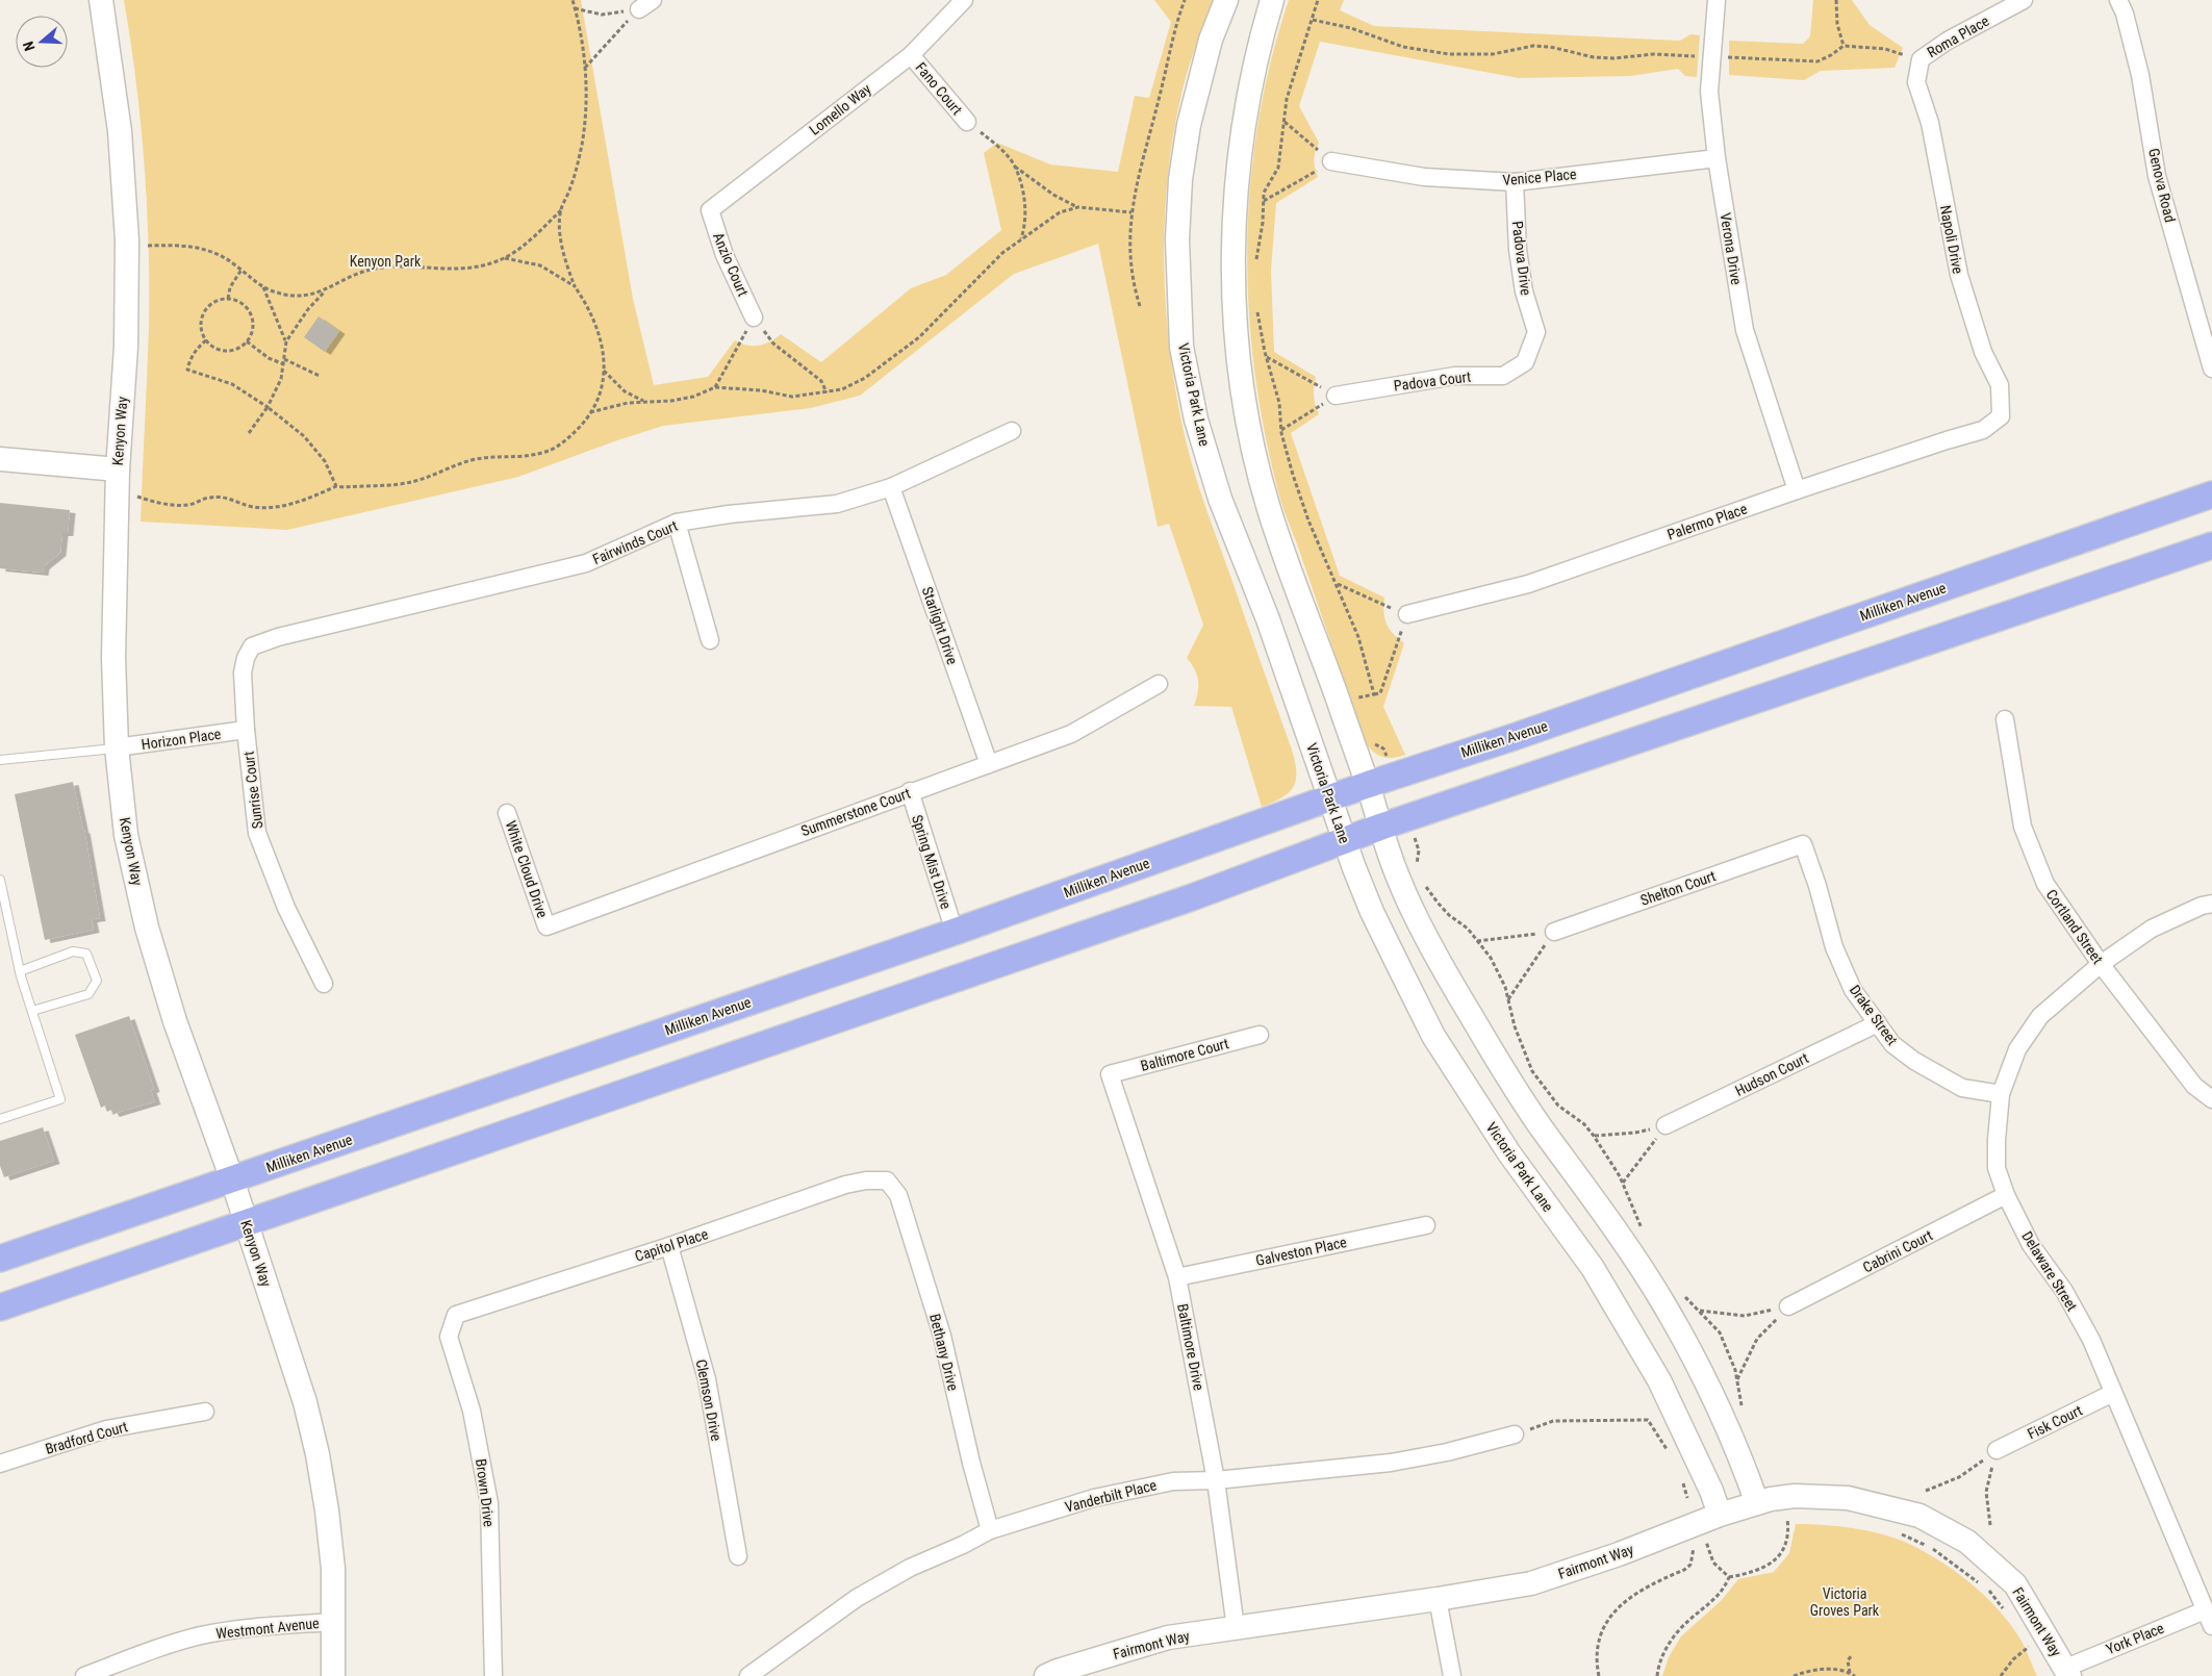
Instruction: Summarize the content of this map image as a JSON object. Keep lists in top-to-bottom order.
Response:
{
  "streets": {
    "main road": ["Milliken Avenue"],
    "street": [
      "Roma Place",
      "Fano Court",
      "Lomello Way",
      "Venice Place",
      "Genova Road",
      "Napoli Drive",
      "Verona Drive",
      "Padova Drive",
      "Anzio Court",
      "Padova Court",
      "Victoria Park Lane",
      "Kenyon Way",
      "Palermo Place",
      "Fairwinds Court",
      "Starlight Drive",
      "Horizon Place",
      "Sunrise Court",
      "Summerstone Court",
      "Spring Mist Drive",
      "White Cloud Drive",
      "Shelton Court",
      "Cortland Street",
      "Drake Street",
      "Baltimore Court",
      "Hudson Court",
      "Capitol Place",
      "Galveston Place",
      "Cabrini Court",
      "Delaware Street",
      "Baltimore Drive",
      "Bethany Drive",
      "Clemson Drive",
      "Fisk Court",
      "Bradford Court",
      "Brown Drive",
      "Vanderbilt Place",
      "Fairmont Way",
      "Westmont Avenue",
      "York Place"
    ]
  },
  "crossings": [
    ["Roma Place", "Napoli Drive"],
    ["Fano Court", "Lomello Way"],
    ["Lomello Way", "Anzio Court"],
    ["Venice Place", "Verona Drive"],
    ["Venice Place", "Padova Drive"],
    ["Napoli Drive", "Palermo Place"],
    ["Verona Drive", "Palermo Place"],
    ["Padova Drive", "Padova Court"],
    ["Victoria Park Lane", "Milliken Avenue"],
    ["Victoria Park Lane", "Fairmont Way"],
    ["Kenyon Way", "Milliken Avenue"],
    ["Kenyon Way", "Horizon Place"],
    ["Kenyon Way", "Westmont Avenue"],
    ["Fairwinds Court", "Starlight Drive"],
    ["Fairwinds Court", "Sunrise Court"],
    ["Milliken Avenue", "Spring Mist Drive"],
    ["Starlight Drive", "Summerstone Court"],
    ["Horizon Place", "Sunrise Court"],
    ["Summerstone Court", "Spring Mist Drive"],
    ["Summerstone Court", "White Cloud Drive"],
    ["Shelton Court", "Drake Street"],
    ["Cortland Street", "Delaware Street"],
    ["Drake Street", "Hudson Court"],
    ["Drake Street", "Delaware Street"],
    ["Baltimore Court", "Baltimore Drive"],
    ["Capitol Place", "Bethany Drive"],
    ["Capitol Place", "Clemson Drive"],
    ["Capitol Place", "Brown Drive"],
    ["Galveston Place", "Baltimore Drive"],
    ["Cabrini Court", "Delaware Street"],
    ["Delaware Street", "Fisk Court"],
    ["Delaware Street", "York Place"],
    ["Baltimore Drive", "Vanderbilt Place"],
    ["Baltimore Drive", "Fairmont Way"],
    ["Bethany Drive", "Vanderbilt Place"],
    ["Fairmont Way", "York Place"]
  ],
  "parks": ["Kenyon Park", "Victoria Groves Park"],
  "north": "left"
}
